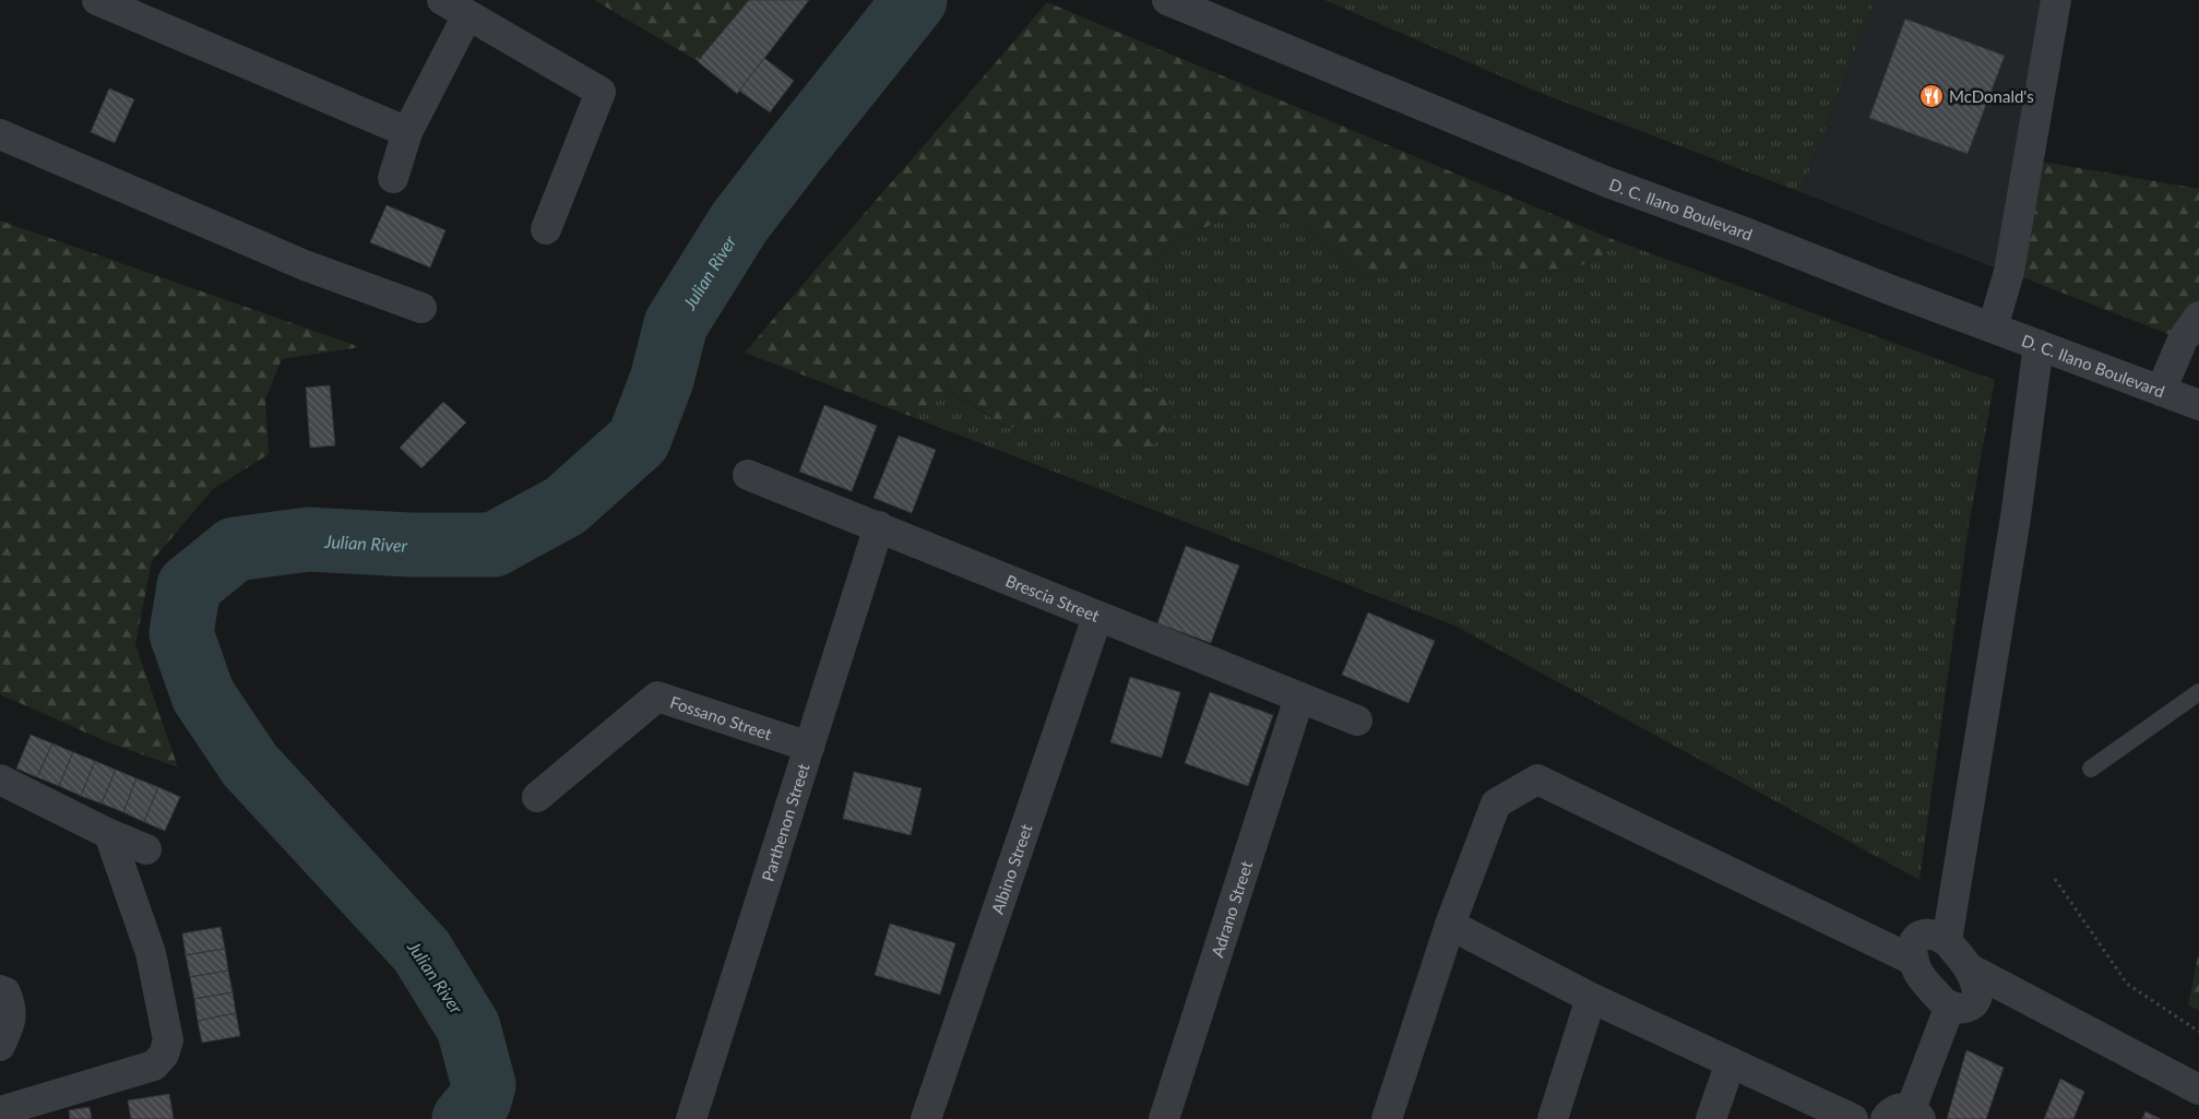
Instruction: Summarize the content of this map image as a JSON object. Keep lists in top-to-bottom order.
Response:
{
  "streets": {
    "street": [
      "D. C. Ilano Boulevard",
      "Brescia Street",
      "Fossano Street",
      "Parthenon Street",
      "Albino Street",
      "Adrano Street"
    ]
  },
  "crossings": [
    ["Brescia Street", "Parthenon Street"],
    ["Brescia Street", "Albino Street"],
    ["Brescia Street", "Adrano Street"],
    ["Fossano Street", "Parthenon Street"]
  ],
  "water": ["Julian River"],
  "places": {
    "restaurant": ["McDonald's"]
  }
}
